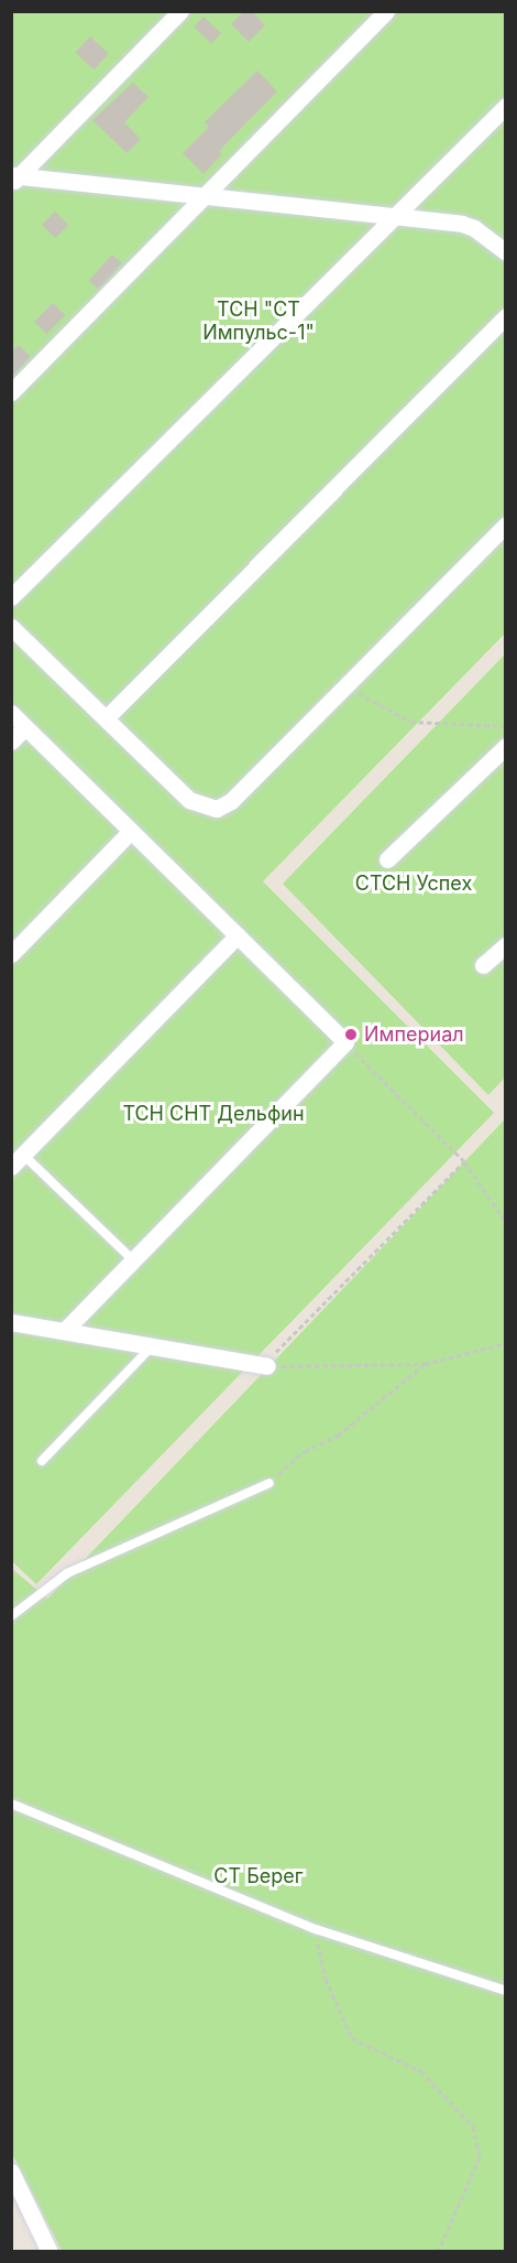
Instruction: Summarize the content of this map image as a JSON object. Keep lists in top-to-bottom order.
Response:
{
  "parks": [
    "ТСН \"СТ Импульс-1\"",
    "СТСН Успех",
    "ТСН СНТ Дельфин",
    "СТ Берег"
  ],
  "places": ["Империал"]
}
